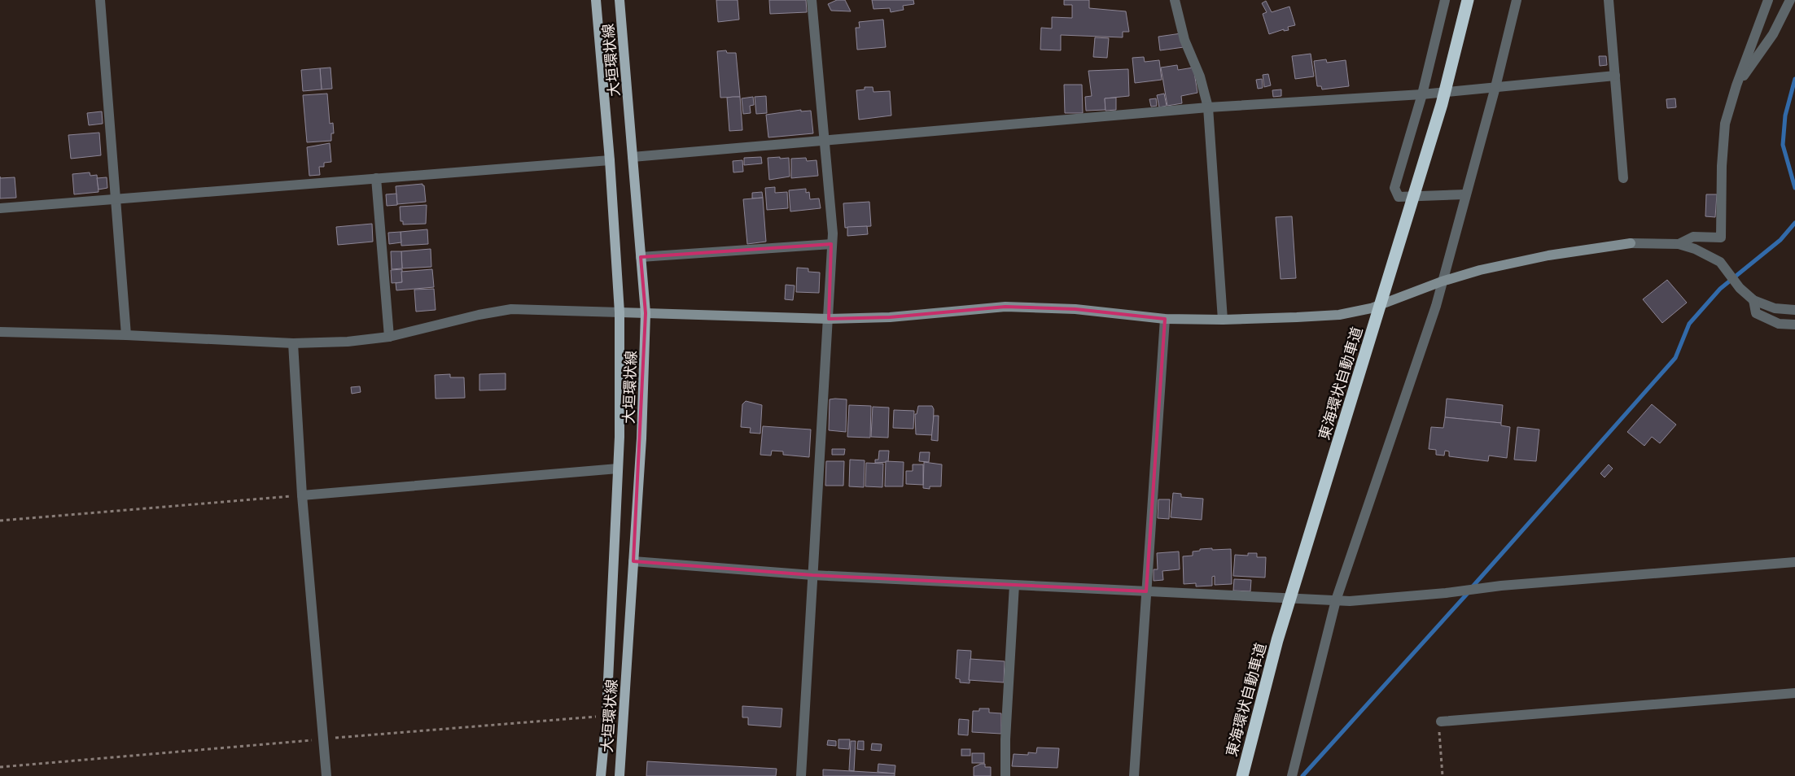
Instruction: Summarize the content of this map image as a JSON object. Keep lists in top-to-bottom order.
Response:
{
  "streets": {
    "highway": ["東海環状自動車道"],
    "main road": ["大垣環状線"]
  }
}
